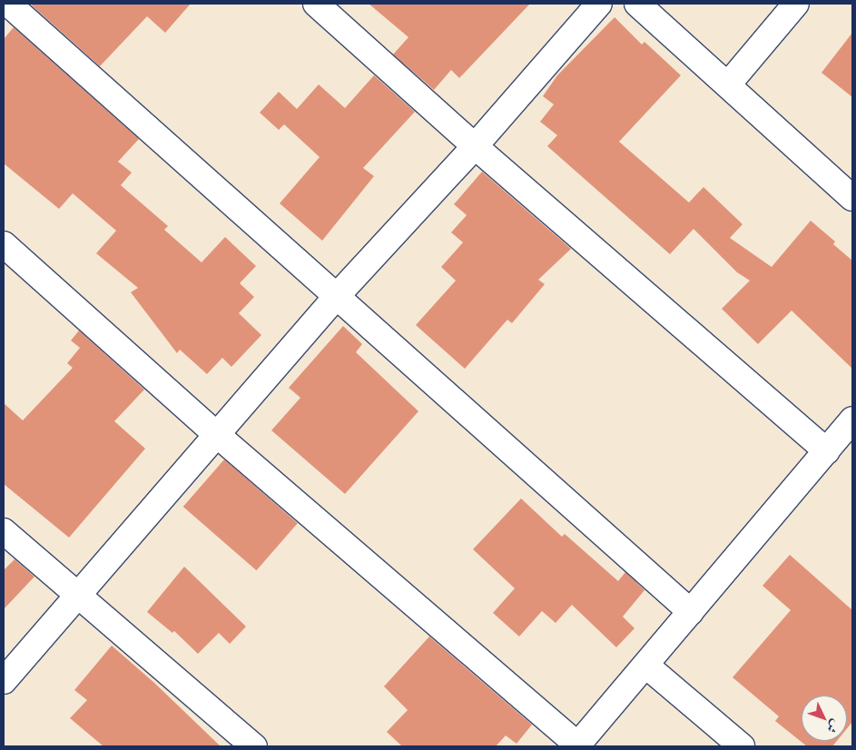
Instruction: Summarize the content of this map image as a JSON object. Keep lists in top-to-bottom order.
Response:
{
  "north": "bottom right"
}
